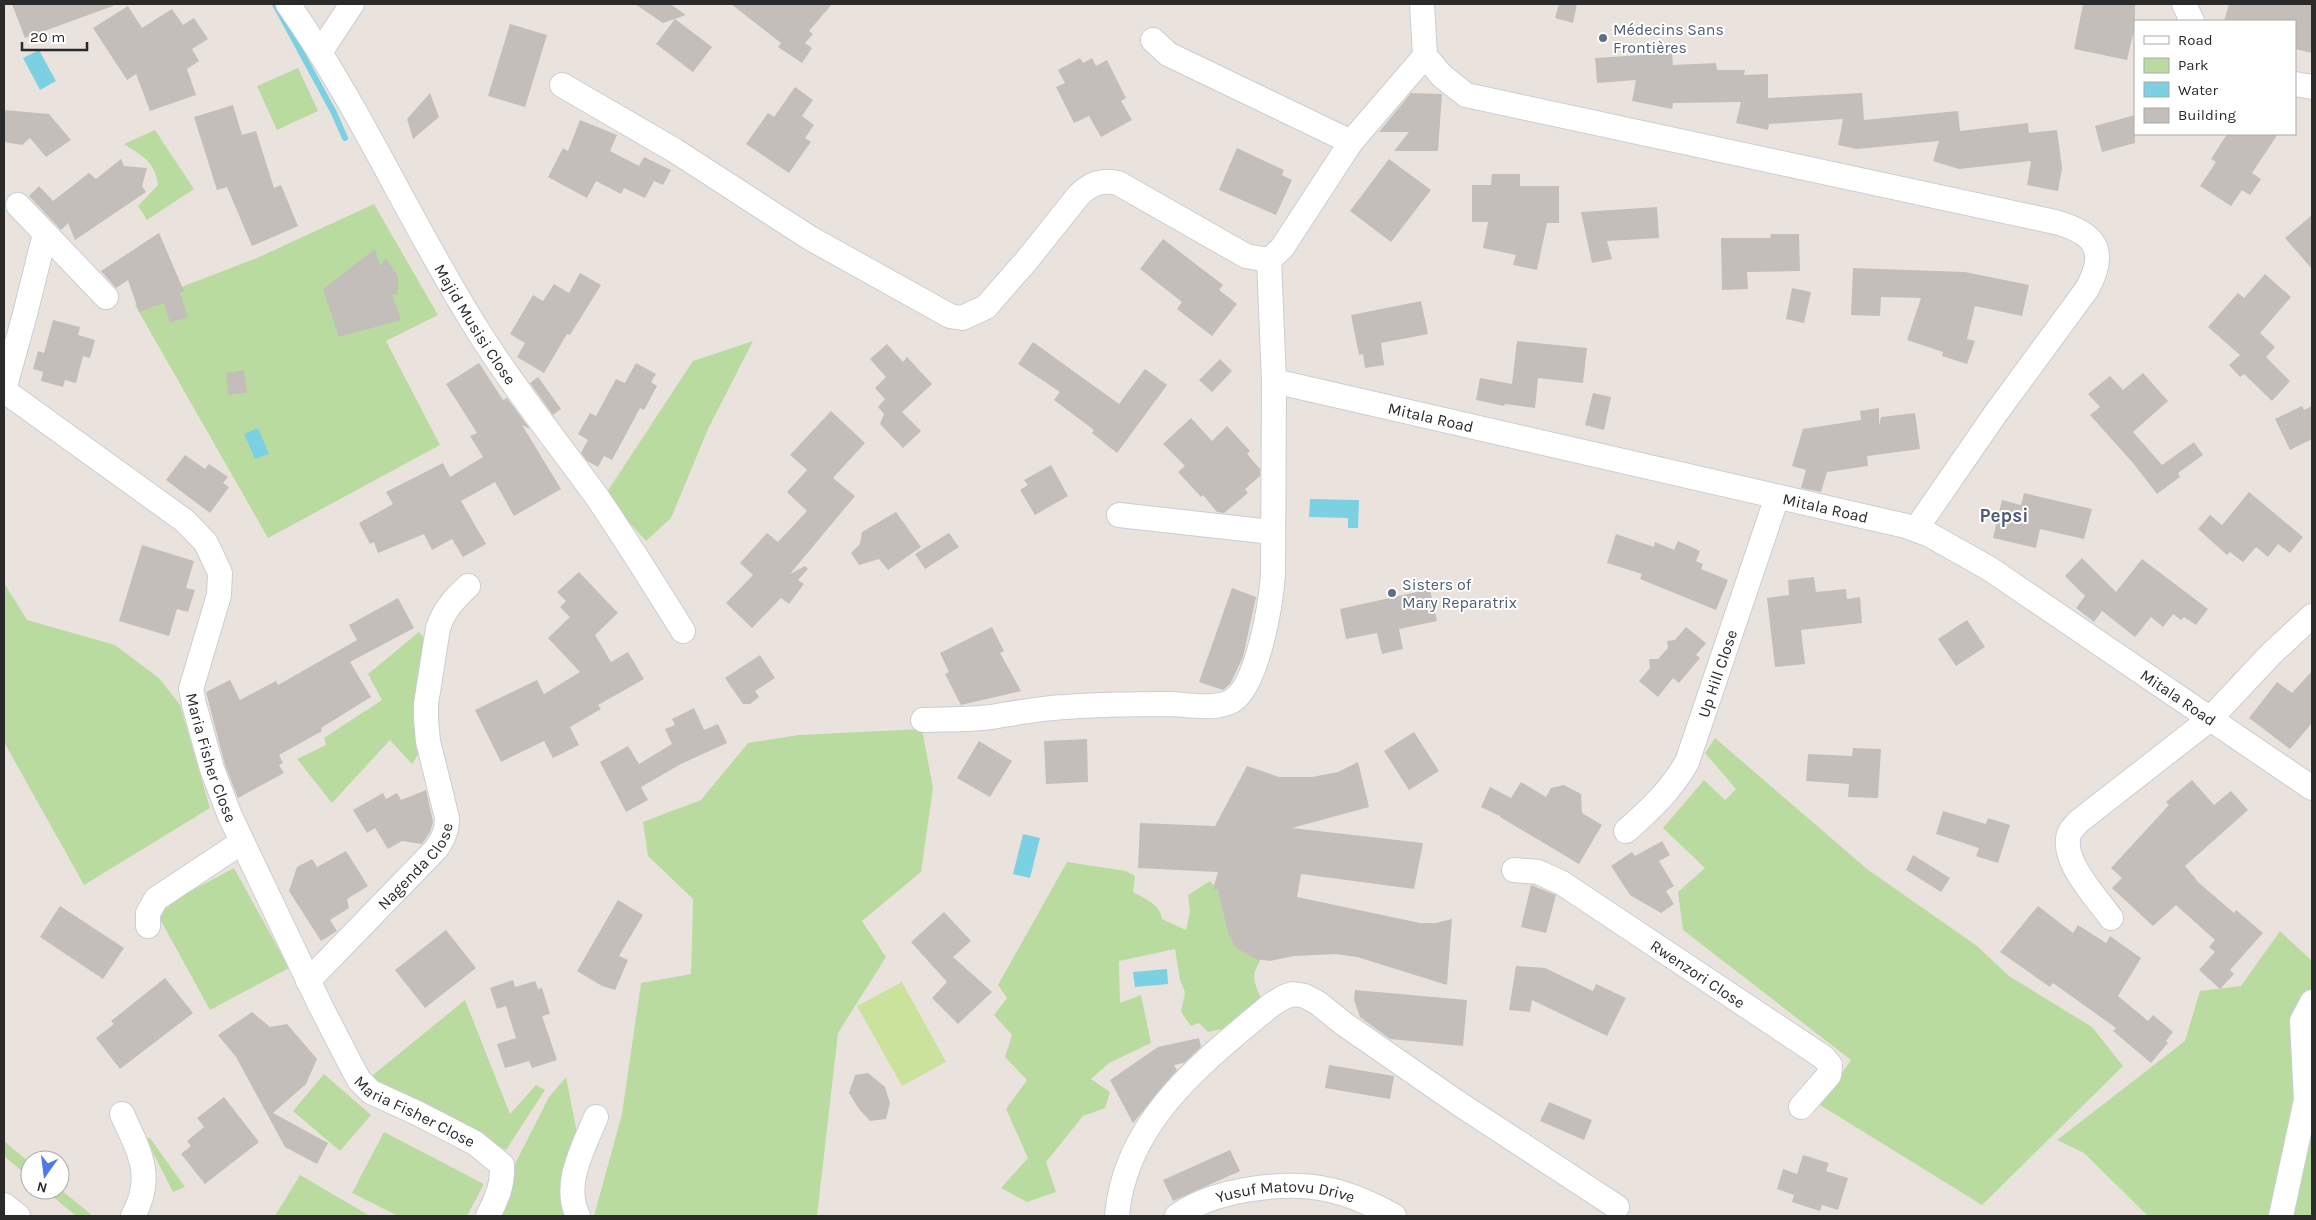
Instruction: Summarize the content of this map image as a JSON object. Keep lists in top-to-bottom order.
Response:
{
  "streets": {
    "street": [
      "Majid Musisi Close",
      "Mitala Road",
      "Up Hill Close",
      "Maria Fisher Close",
      "Nagenda Close",
      "Rwenzori Close",
      "Yusuf Matovu Drive"
    ]
  },
  "crossings": [
    ["Mitala Road", "Up Hill Close"],
    ["Maria Fisher Close", "Nagenda Close"]
  ],
  "districts": ["Pepsi"],
  "places": ["Médecins Sans Frontières", "Sisters of Mary Reparatrix"],
  "legend": [
    "Road",
    "Park",
    "Water",
    "Building"
  ],
  "scale_bar": "20 m",
  "north": "bottom"
}
